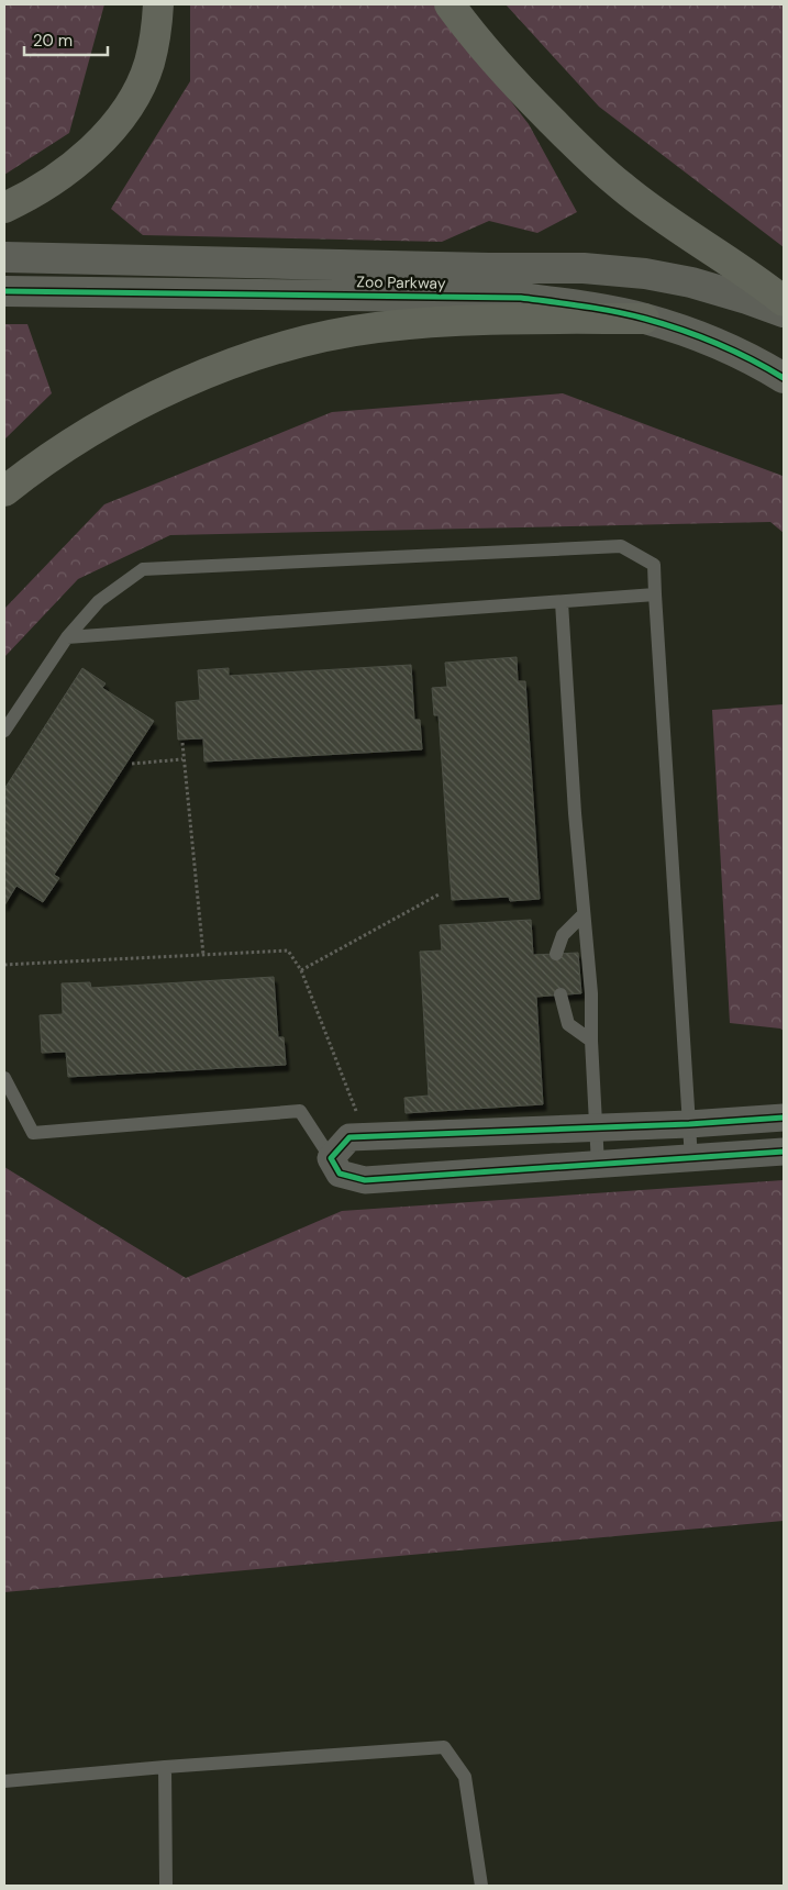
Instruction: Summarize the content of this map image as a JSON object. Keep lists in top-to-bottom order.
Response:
{
  "streets": {
    "street": ["Zoo Parkway"]
  },
  "scale_bar": "20 m"
}
